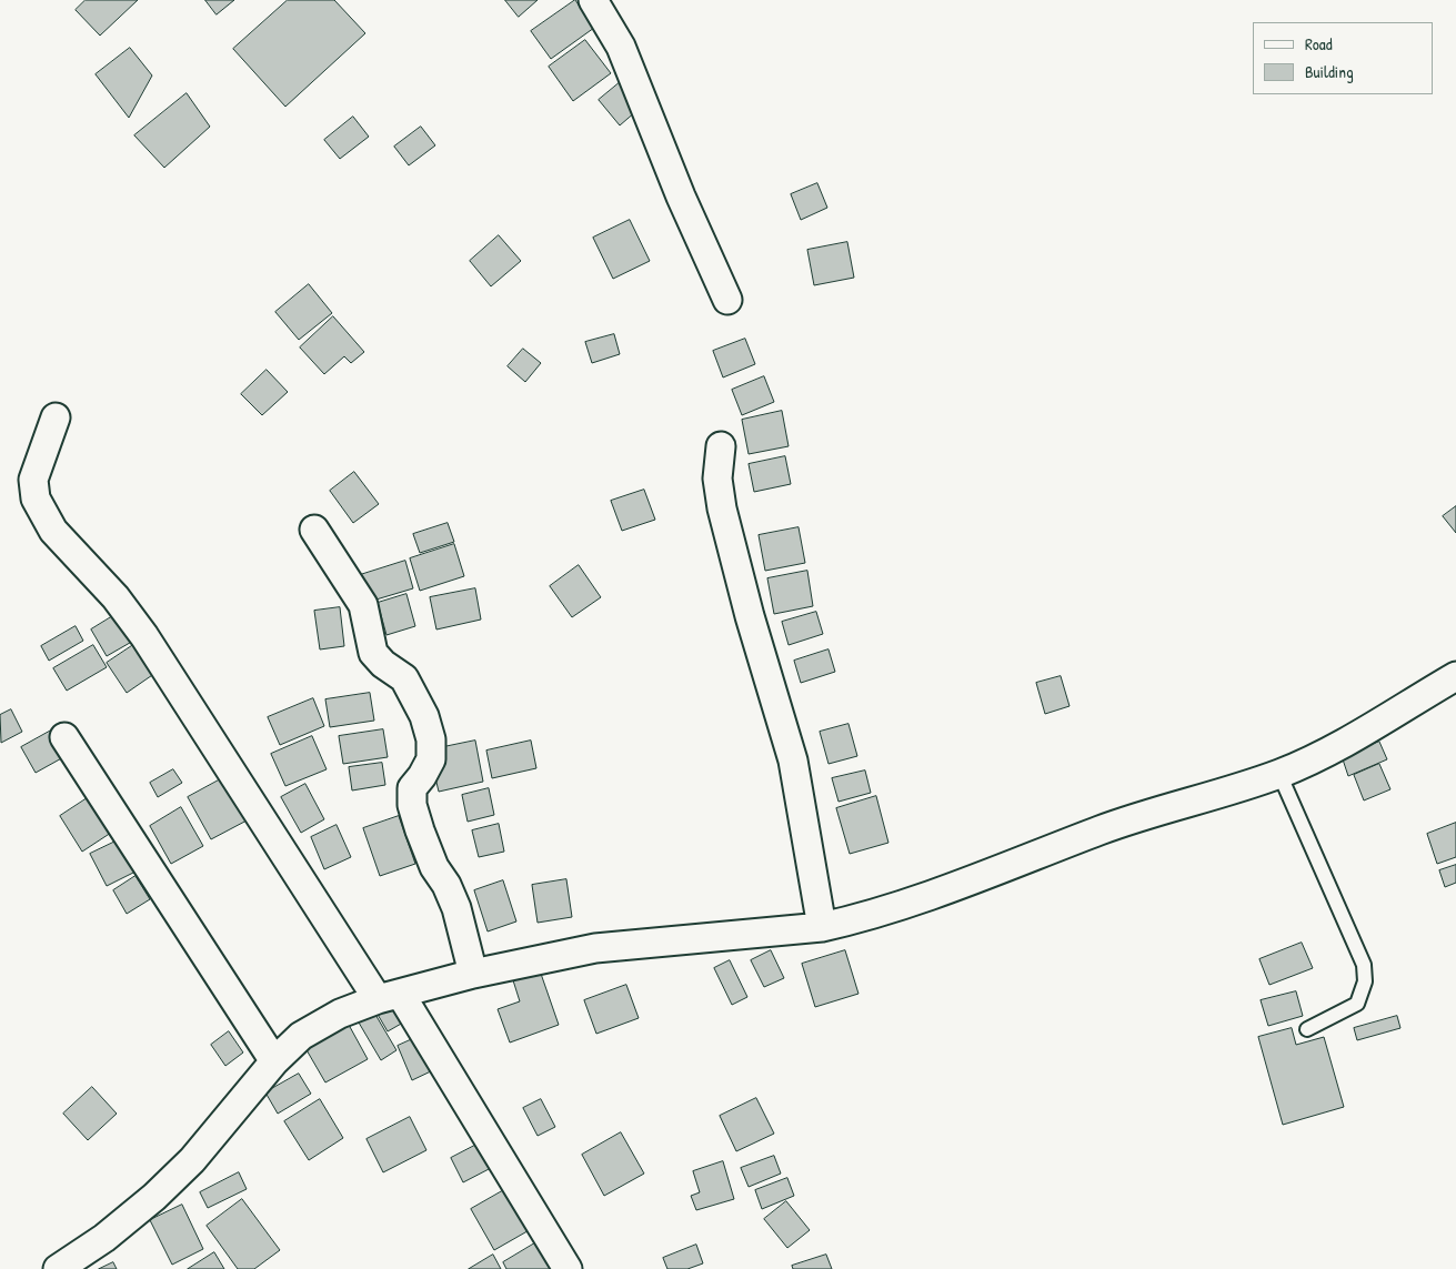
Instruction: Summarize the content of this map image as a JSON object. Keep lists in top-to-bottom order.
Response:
{
  "legend": ["Road", "Building"]
}
